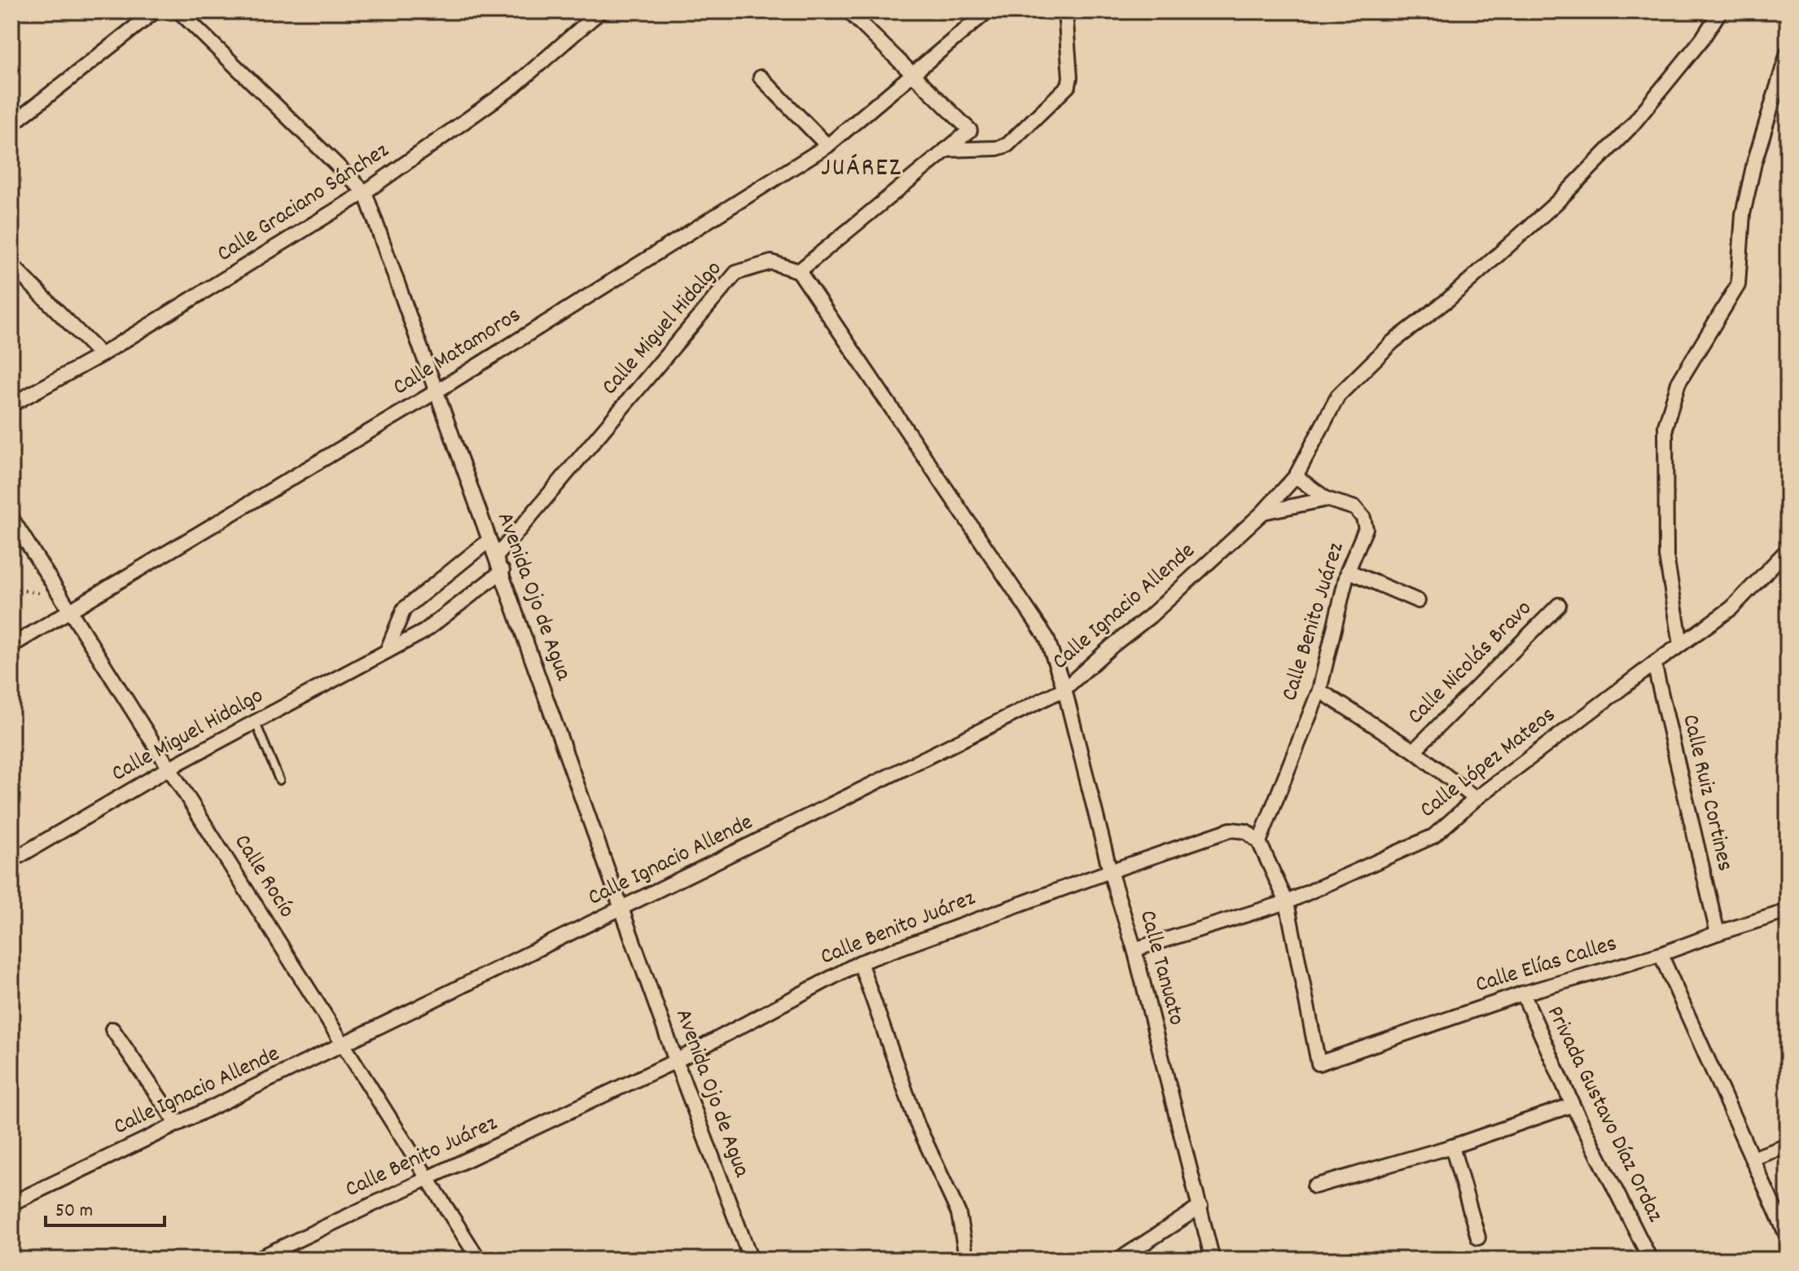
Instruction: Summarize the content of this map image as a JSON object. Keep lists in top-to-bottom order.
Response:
{
  "streets": {
    "street": [
      "Calle Graciano Sánchez",
      "Calle Miguel Hidalgo",
      "Calle Matamoros",
      "Avenida Ojo de Agua",
      "Calle Ignacio Allende",
      "Calle Benito Juárez",
      "Calle Nicolás Bravo",
      "Calle López Mateos",
      "Calle Ruiz Cortines",
      "Calle Rocío",
      "Calle Elías Calles",
      "Calle Tanuato",
      "Privada Gustavo Díaz Ordaz"
    ]
  },
  "crossings": [
    ["Calle Graciano Sánchez", "Avenida Ojo de Agua"],
    ["Calle Miguel Hidalgo", "Avenida Ojo de Agua"],
    ["Calle Miguel Hidalgo", "Calle Rocío"],
    ["Calle Miguel Hidalgo", "Calle Tanuato"],
    ["Calle Matamoros", "Avenida Ojo de Agua"],
    ["Calle Matamoros", "Calle Rocío"],
    ["Avenida Ojo de Agua", "Calle Ignacio Allende"],
    ["Avenida Ojo de Agua", "Calle Benito Juárez"],
    ["Calle Ignacio Allende", "Calle Rocío"],
    ["Calle Ignacio Allende", "Calle Tanuato"],
    ["Calle Benito Juárez", "Calle Rocío"],
    ["Calle Benito Juárez", "Calle Tanuato"],
    ["Calle López Mateos", "Calle Ruiz Cortines"],
    ["Calle López Mateos", "Calle Elías Calles"],
    ["Calle López Mateos", "Calle Tanuato"],
    ["Calle Ruiz Cortines", "Calle Elías Calles"],
    ["Calle Elías Calles", "Privada Gustavo Díaz Ordaz"]
  ],
  "districts": ["JUÁREZ"],
  "scale_bar": "50 m"
}
